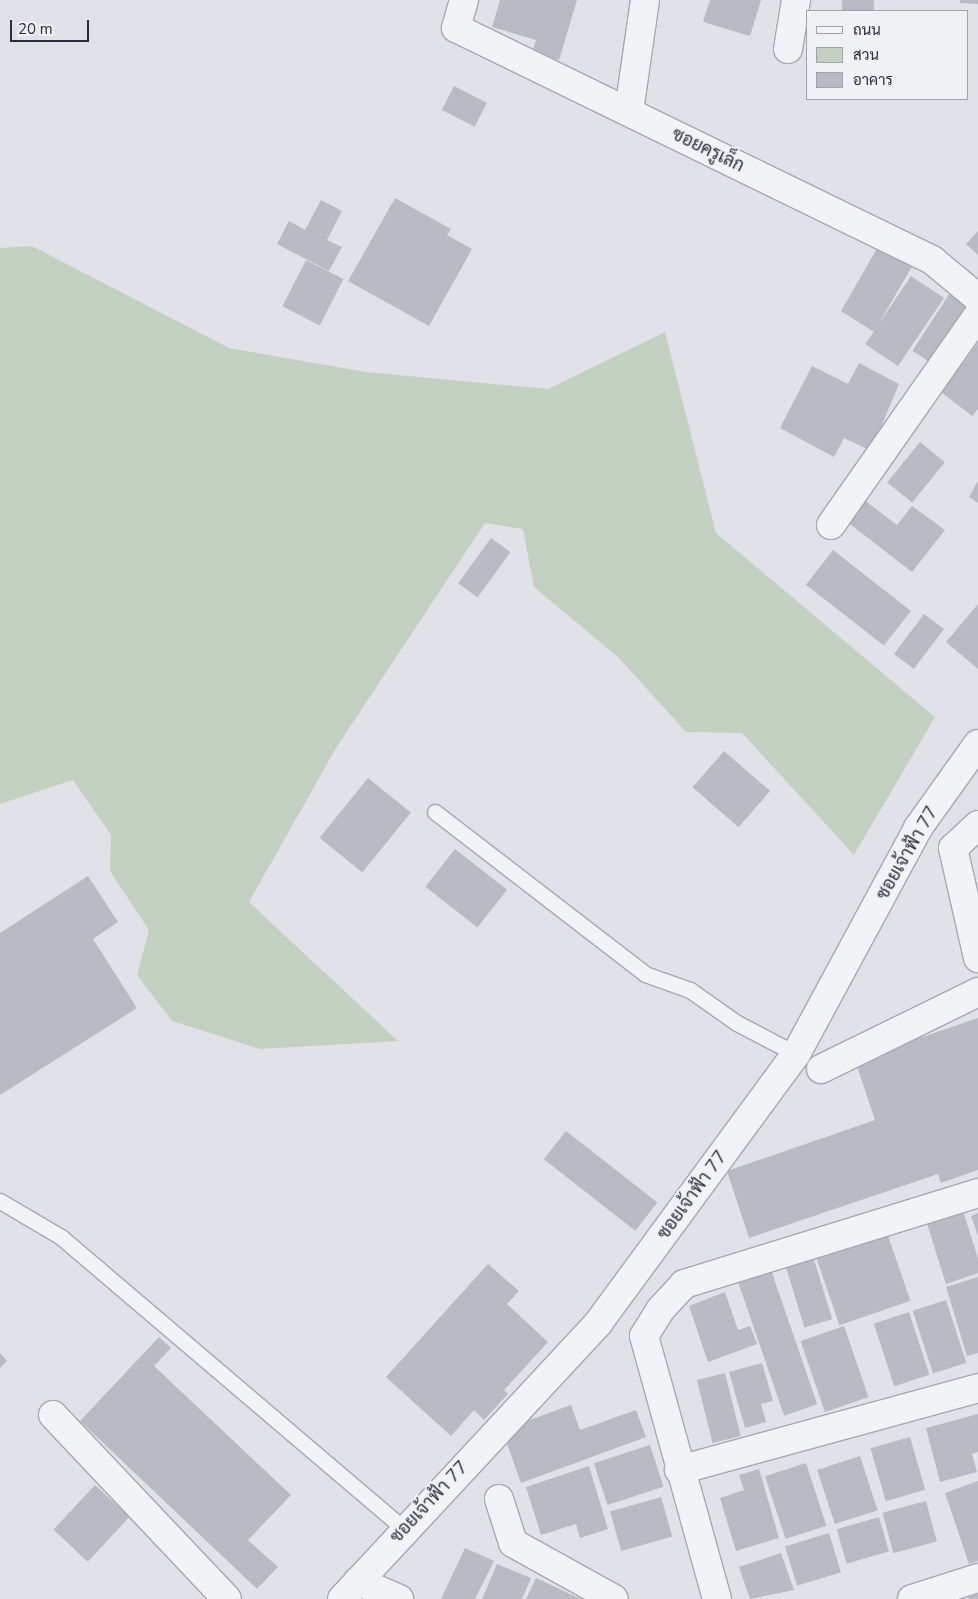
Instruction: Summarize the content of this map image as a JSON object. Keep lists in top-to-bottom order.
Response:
{
  "streets": {
    "street": ["ซอยครูเล็ก", "ซอยเจ้าฟ้า 77"]
  },
  "legend": ["ถนน", "สวน", "อาคาร"],
  "scale_bar": "20 m"
}
